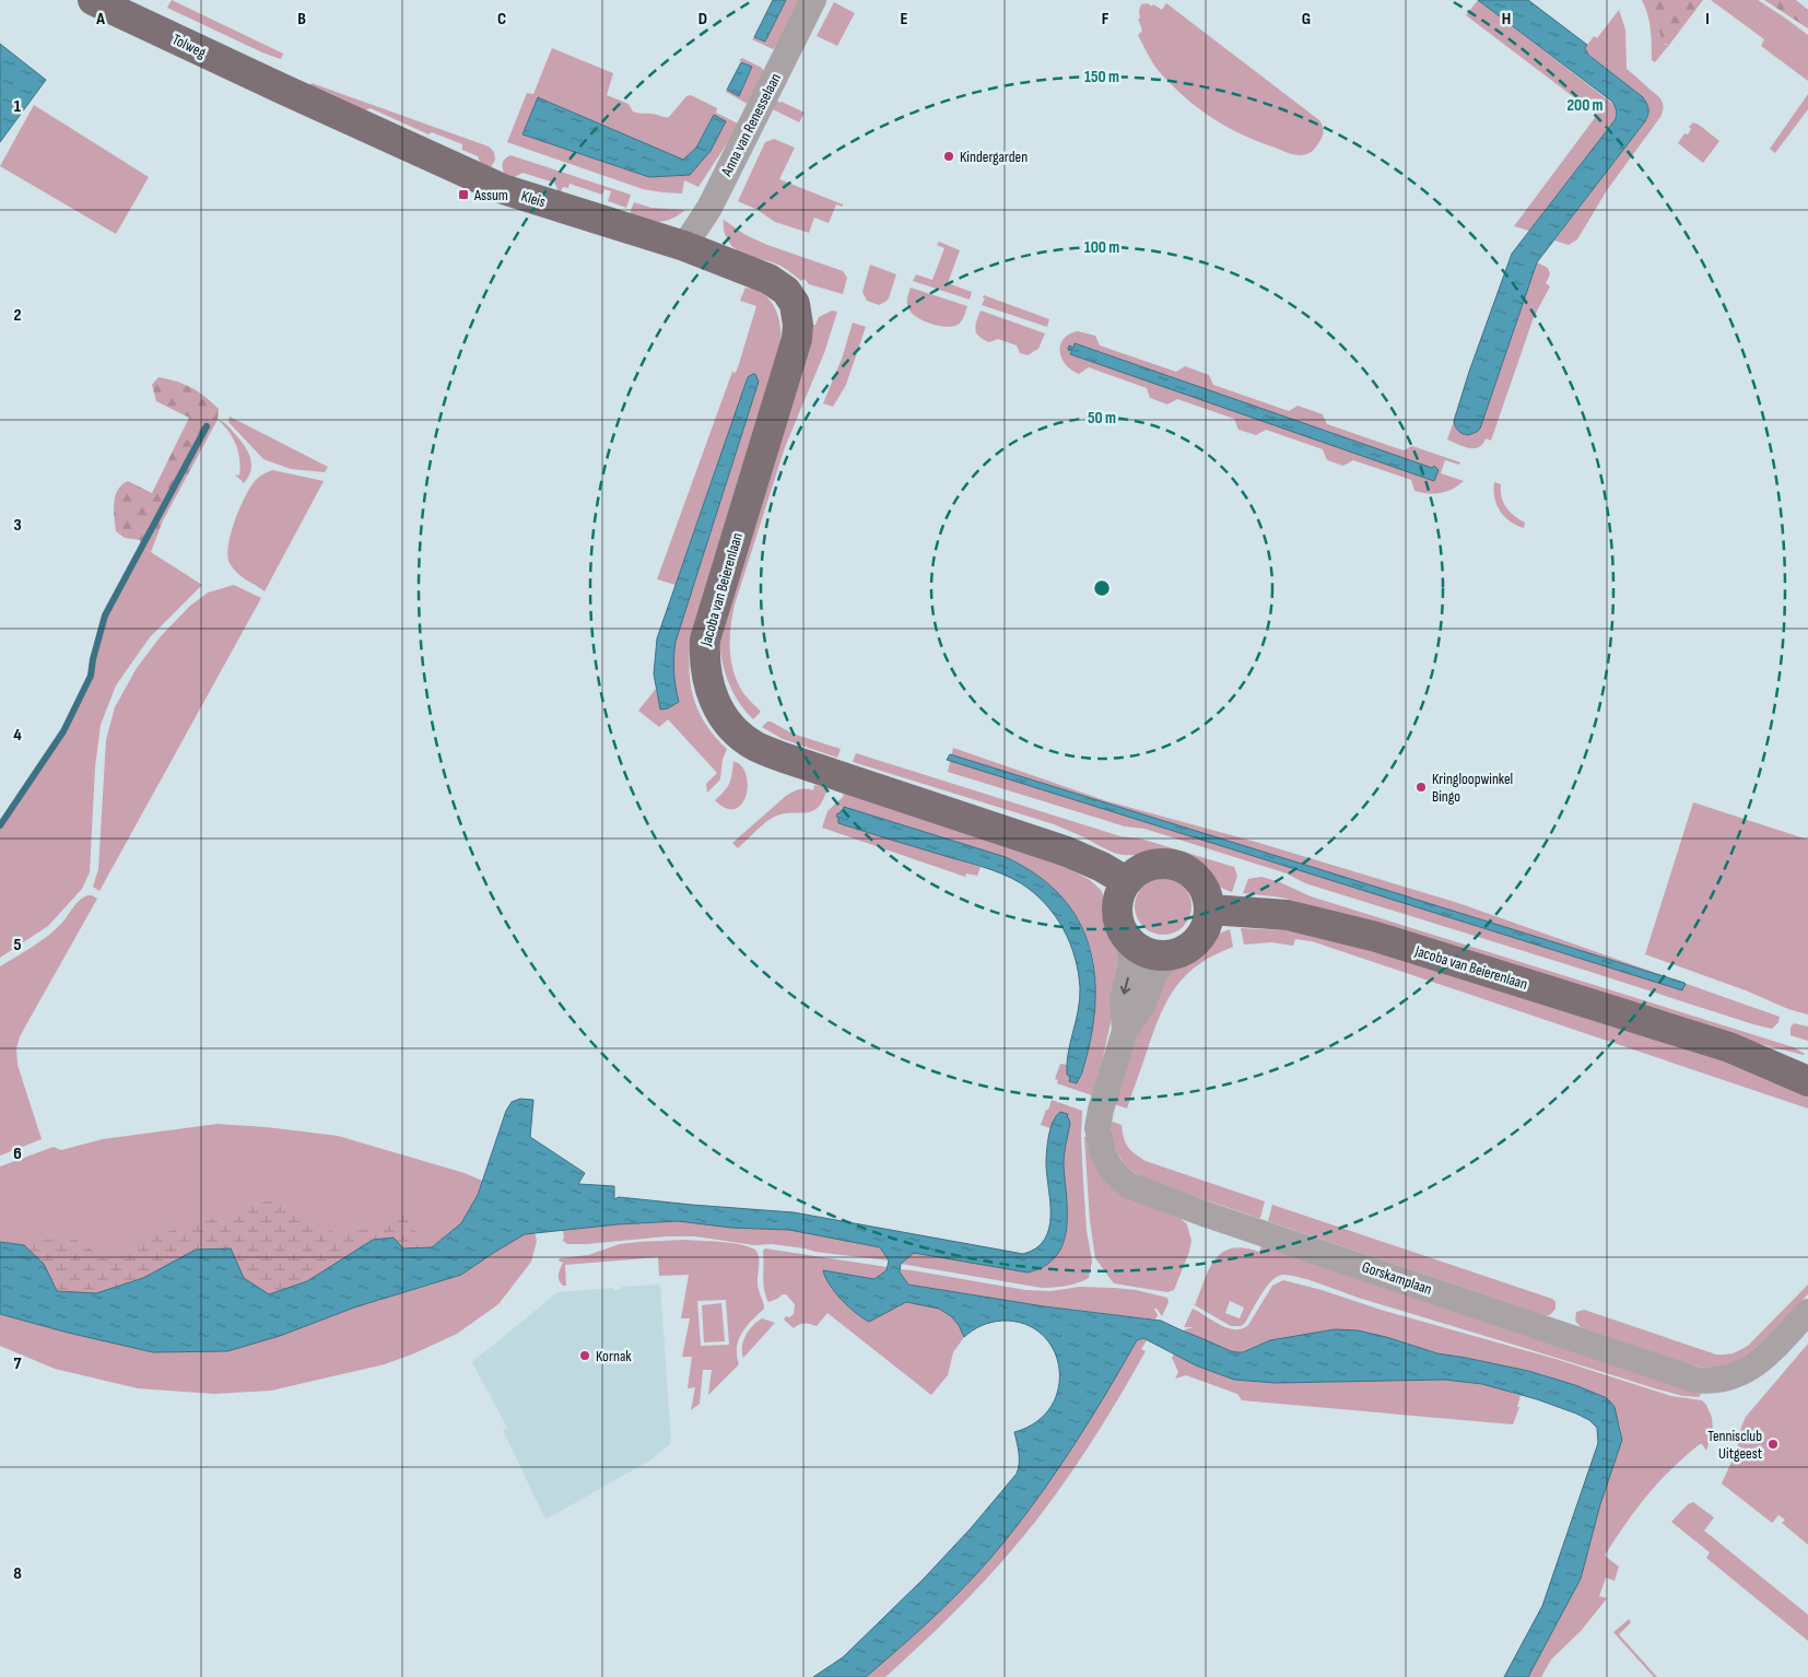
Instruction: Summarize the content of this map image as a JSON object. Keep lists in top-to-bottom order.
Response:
{
  "streets": {
    "main road": ["Tolweg", "Kleis", "Jacoba van Beierenlaan"],
    "street": ["Anna van Renesselaan", "Gorskamplaan"]
  },
  "crossings": [
    ["Tolweg", "Kleis"],
    ["Anna van Renesselaan", "Kleis"],
    ["Kleis", "Jacoba van Beierenlaan"],
    ["Jacoba van Beierenlaan", "Gorskamplaan"]
  ],
  "places": {
    "other": [
      "Kindergarden",
      "Kringloopwinkel Bingo",
      "Kornak",
      "Tennisclub Uitgeest"
    ],
    "transit": ["Assum"]
  },
  "grid": {
    "columns": [
      "A",
      "B",
      "C",
      "D",
      "E",
      "F",
      "G",
      "H",
      "I"
    ],
    "rows": [
      "1",
      "2",
      "3",
      "4",
      "5",
      "6",
      "7",
      "8"
    ]
  },
  "rings": [
    "150 m",
    "200 m",
    "100 m",
    "50 m"
  ]
}
